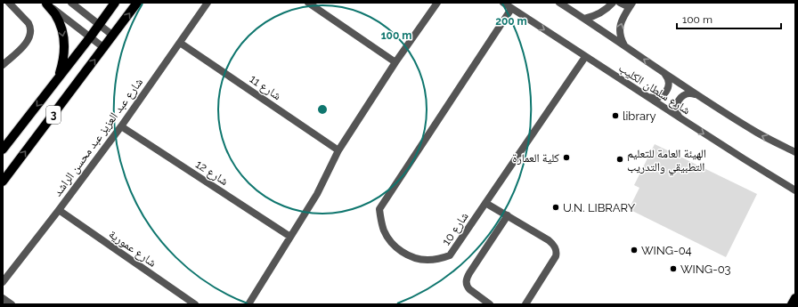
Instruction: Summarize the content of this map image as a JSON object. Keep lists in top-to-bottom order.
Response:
{
  "streets": {
    "main road": ["3"],
    "street": [
      "شارع 11",
      "شارع سلطان الكليب",
      "شارع عبد العزيز عبد محسن الراشد",
      "شارع 12",
      "شارع 10",
      "شارع عمورية"
    ]
  },
  "crossings": [
    ["شارع 11", "شارع عبد العزيز عبد محسن الراشد"],
    ["شارع سلطان الكليب", "شارع 10"],
    ["شارع عبد العزيز عبد محسن الراشد", "شارع 12"],
    ["شارع عبد العزيز عبد محسن الراشد", "شارع عمورية"]
  ],
  "places": [
    "library",
    "كلية العمارة",
    "الهيئة العامة للتعليم التطبيقي والتدريب",
    "U.N. LIBRARY",
    "WING-04",
    "WING-03"
  ],
  "scale_bar": "100 m",
  "rings": ["200 m", "100 m"]
}
